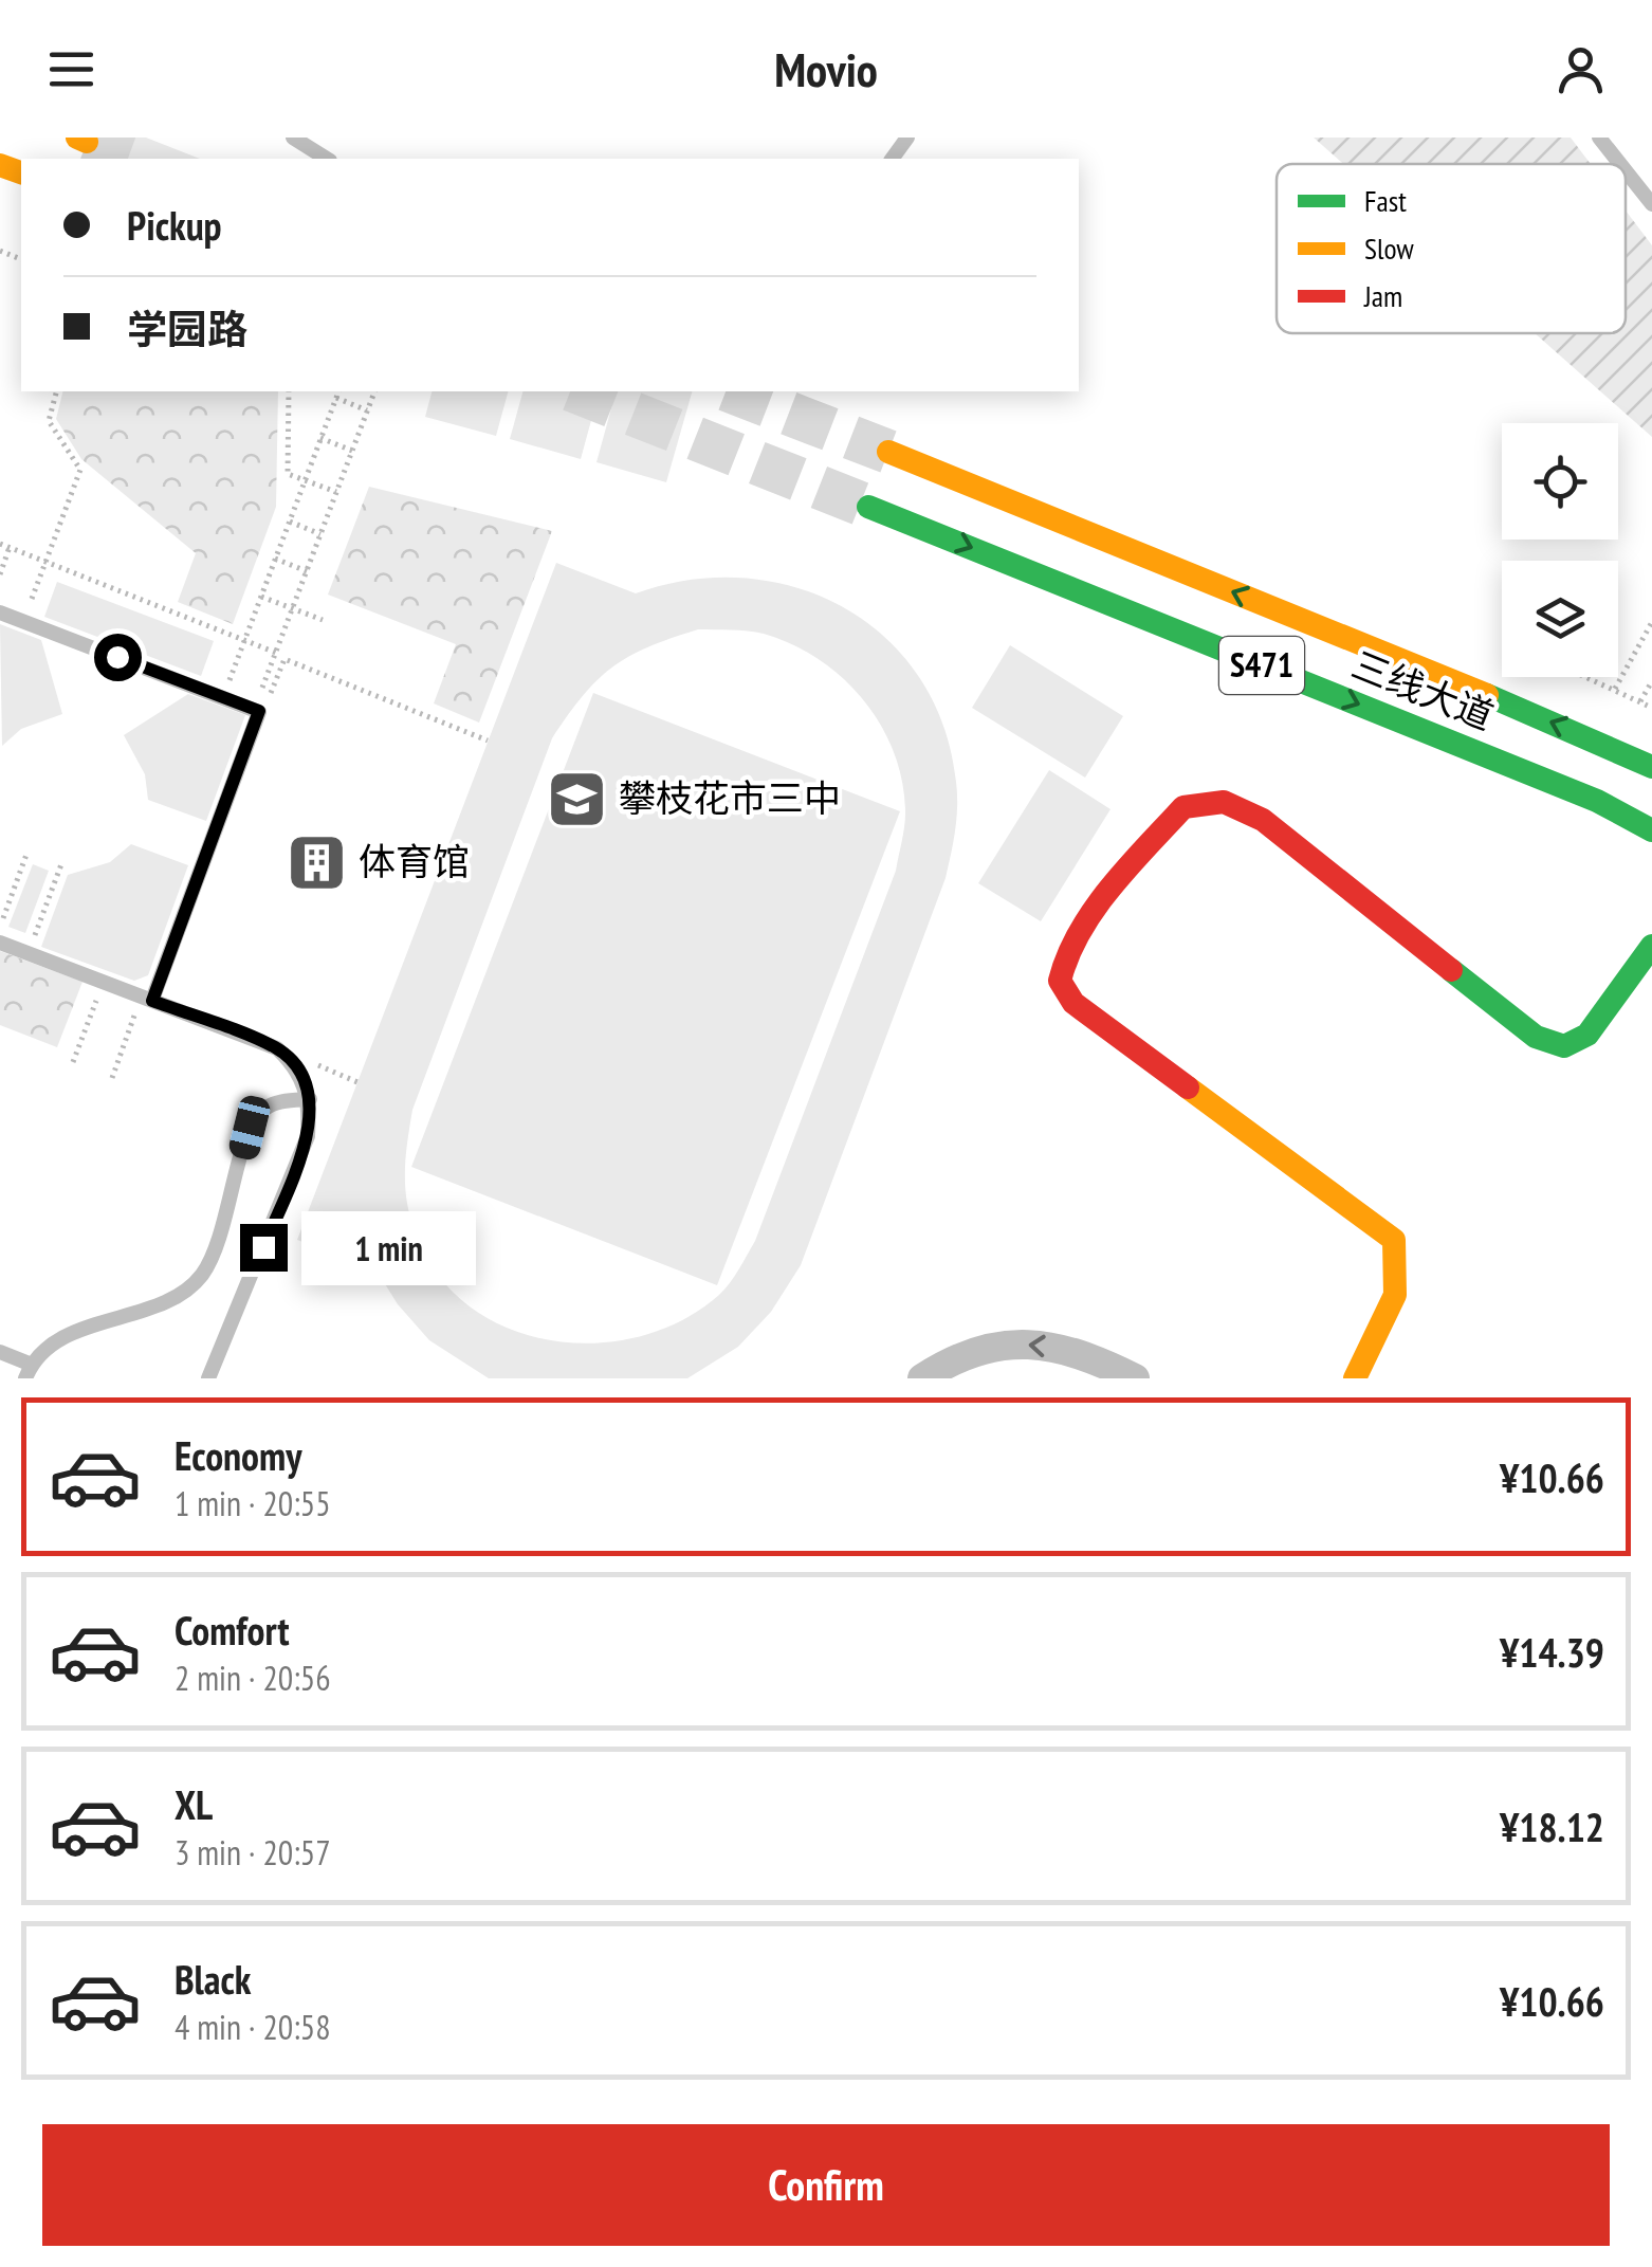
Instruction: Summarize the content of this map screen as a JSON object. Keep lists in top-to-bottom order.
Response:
{
  "streets": {
    "main road": ["S471", "三线大道"]
  },
  "places": {
    "school or university": ["攀枝花市三中"],
    "building": ["体育馆"]
  },
  "legend": ["Fast", "Slow", "Jam"],
  "page": {
    "header": "Movio",
    "banner": ["Pickup", "学园路"],
    "bubble": "1 min",
    "list": [
      {
        "name": "Economy",
        "note": "1 min · 20:55",
        "value": "¥10.66"
      },
      {
        "name": "Comfort",
        "note": "2 min · 20:56",
        "value": "¥14.39"
      },
      {
        "name": "XL",
        "note": "3 min · 20:57",
        "value": "¥18.12"
      },
      {
        "name": "Black",
        "note": "4 min · 20:58",
        "value": "¥10.66"
      }
    ],
    "buttons": "Confirm"
  }
}
